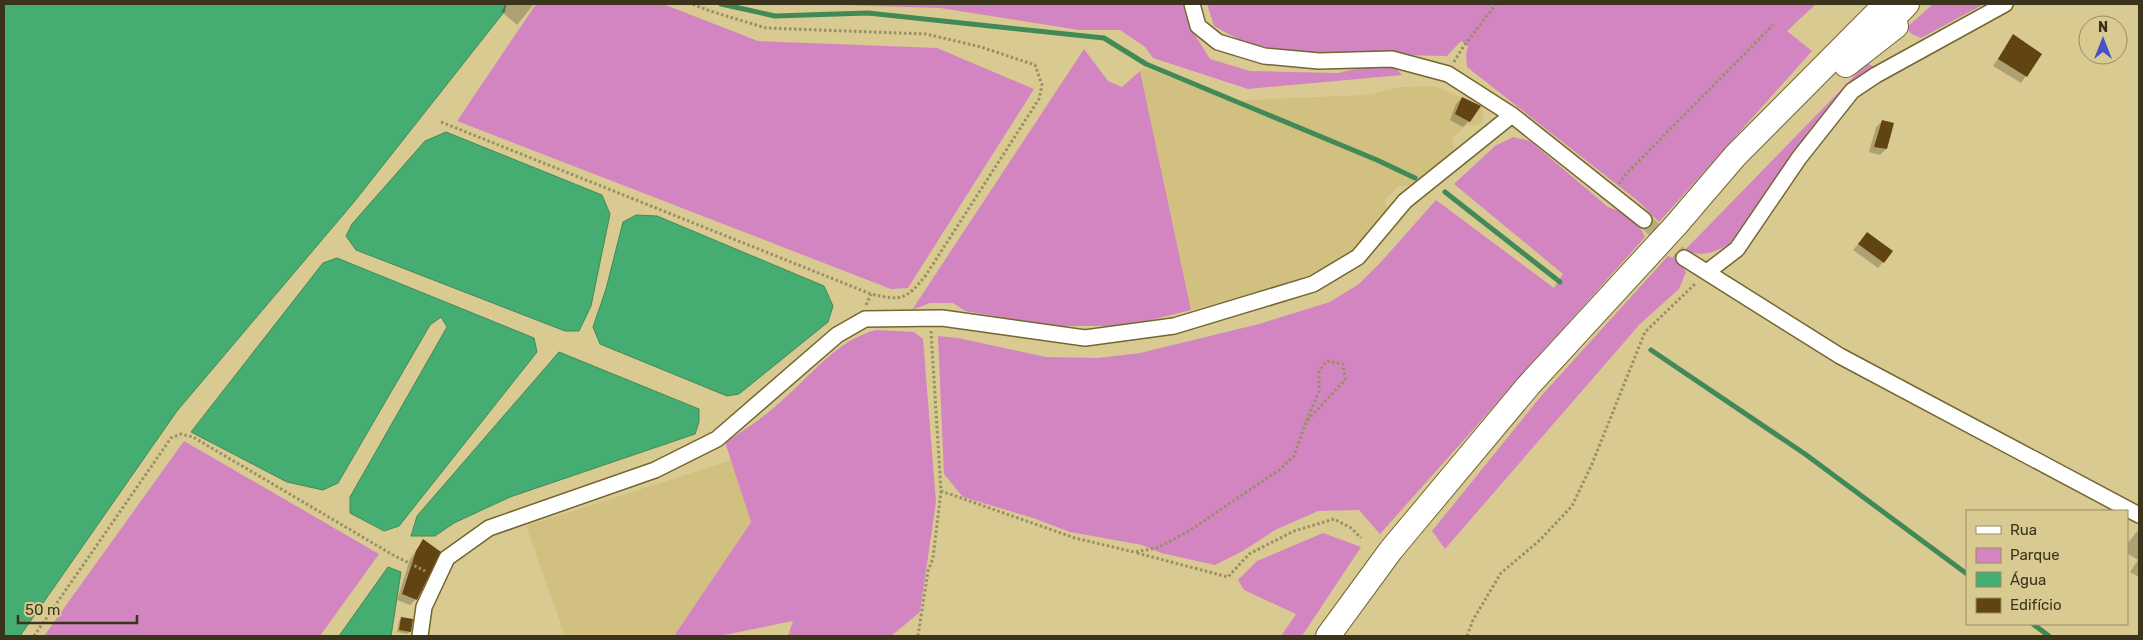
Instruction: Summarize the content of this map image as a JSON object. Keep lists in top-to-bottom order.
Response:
{
  "legend": [
    "Rua",
    "Parque",
    "Água",
    "Edifício"
  ],
  "scale_bar": "50 m",
  "north": "top"
}
